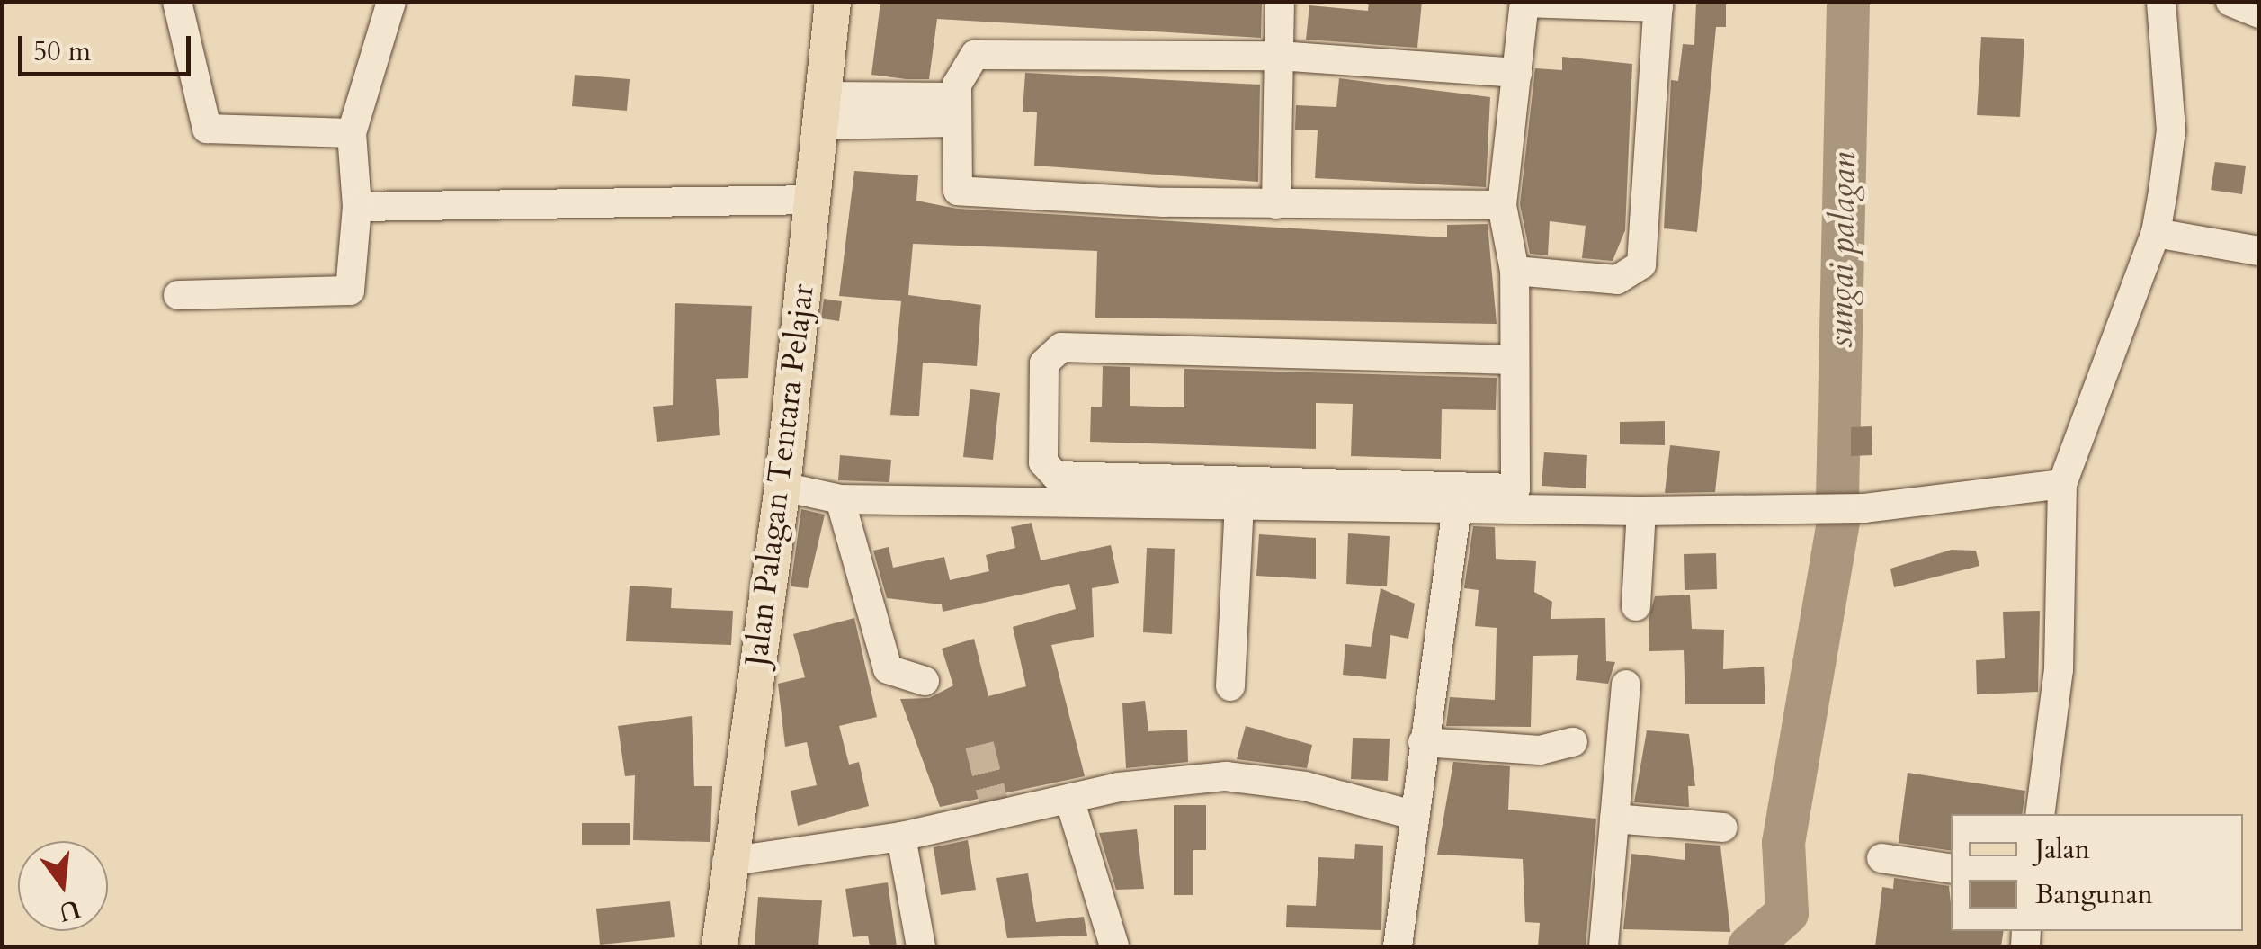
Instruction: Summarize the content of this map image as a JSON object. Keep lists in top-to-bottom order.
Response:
{
  "streets": {
    "main road": ["Jalan Palagan Tentara Pelajar"]
  },
  "water": ["sungai palagan"],
  "legend": ["Jalan", "Bangunan"],
  "scale_bar": "50 m",
  "north": "bottom"
}
